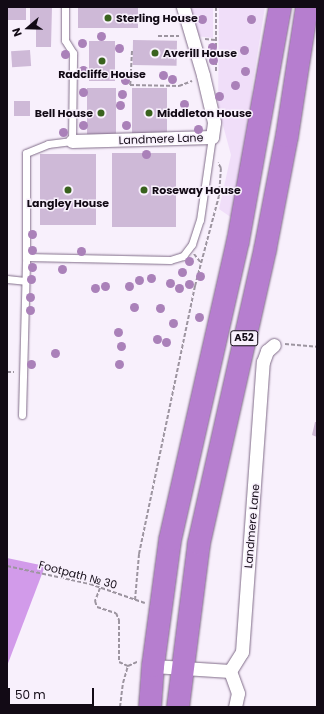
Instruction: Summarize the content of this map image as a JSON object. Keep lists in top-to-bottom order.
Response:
{
  "streets": {
    "highway": ["A52"],
    "street": ["Landmere Lane"],
    "path": ["Footpath № 30"]
  },
  "places": [
    "Sterling House",
    "Averill House",
    "Radcliffe House",
    "Bell House",
    "Middleton House",
    "Langley House",
    "Roseway House"
  ],
  "scale_bar": "50 m",
  "north": "left"
}
